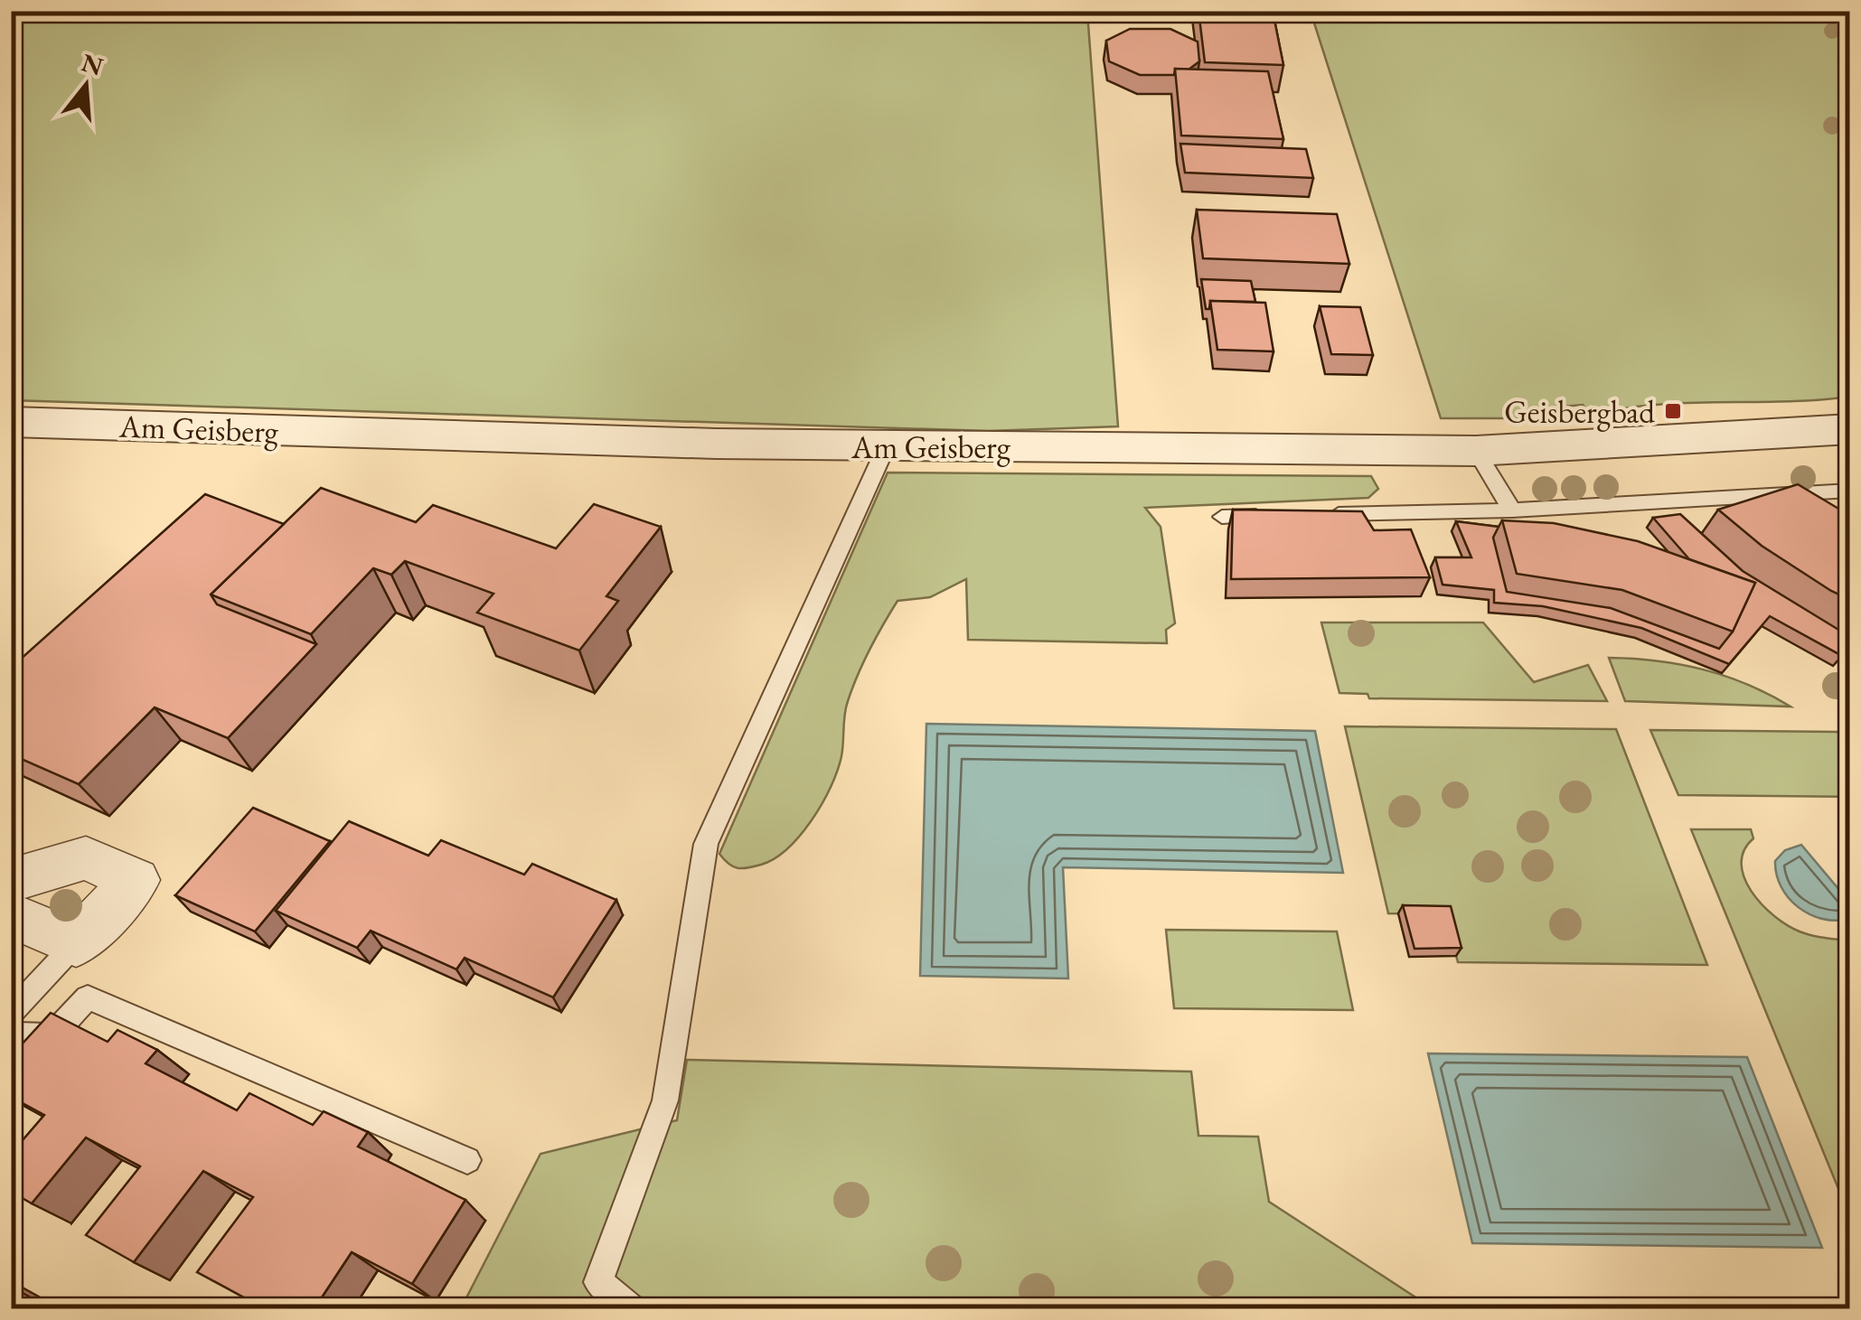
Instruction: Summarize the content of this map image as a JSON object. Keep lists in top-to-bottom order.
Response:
{
  "streets": {
    "street": ["Am Geisberg"]
  },
  "places": {
    "transit": ["Geisbergbad"]
  },
  "north": "top"
}
